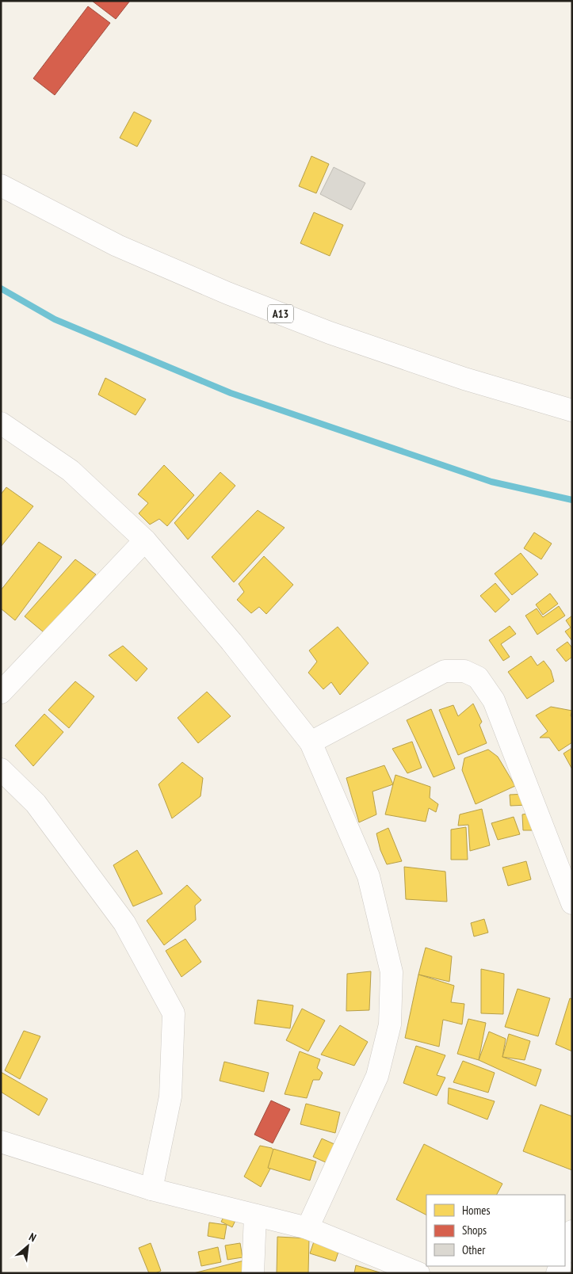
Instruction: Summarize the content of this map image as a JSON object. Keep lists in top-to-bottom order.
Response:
{
  "streets": {
    "main road": ["A13"]
  },
  "legend": ["Homes", "Shops", "Other"],
  "north": "top right"
}
